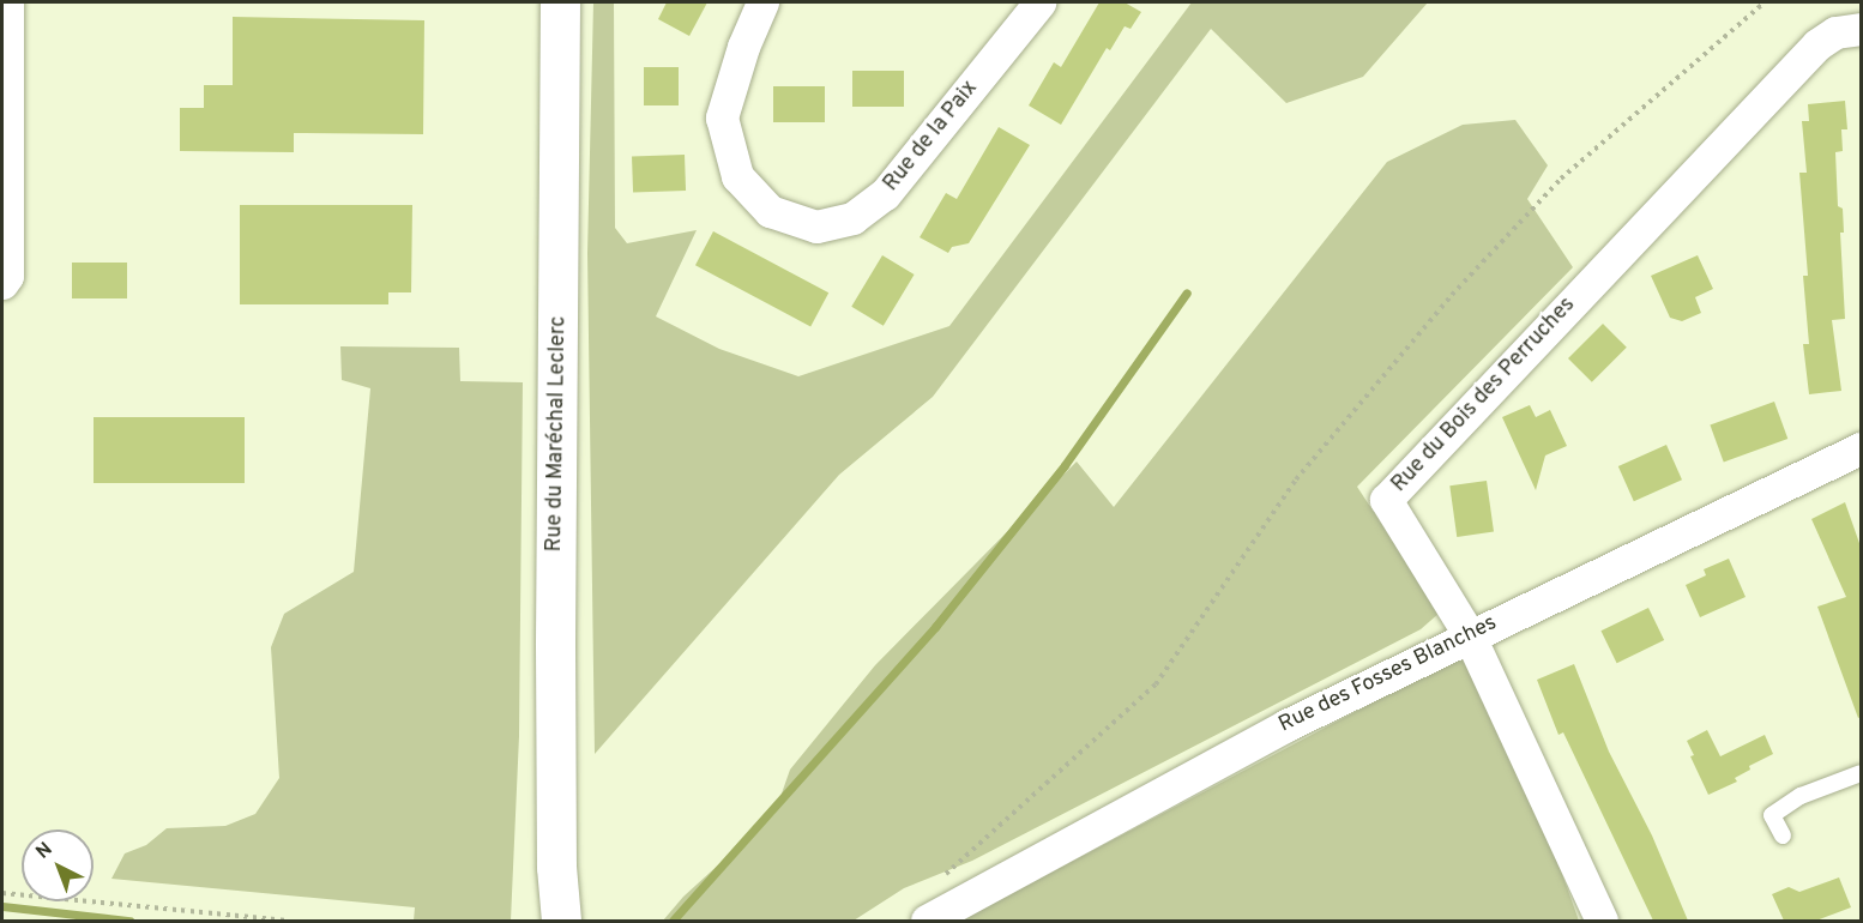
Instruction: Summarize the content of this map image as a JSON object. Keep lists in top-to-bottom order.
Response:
{
  "streets": {
    "main road": ["Rue du Maréchal Leclerc"],
    "street": ["Rue de la Paix", "Rue du Bois des Perruches", "Rue des Fosses Blanches"]
  },
  "crossings": [
    ["Rue du Bois des Perruches", "Rue des Fosses Blanches"]
  ],
  "north": "top left"
}
